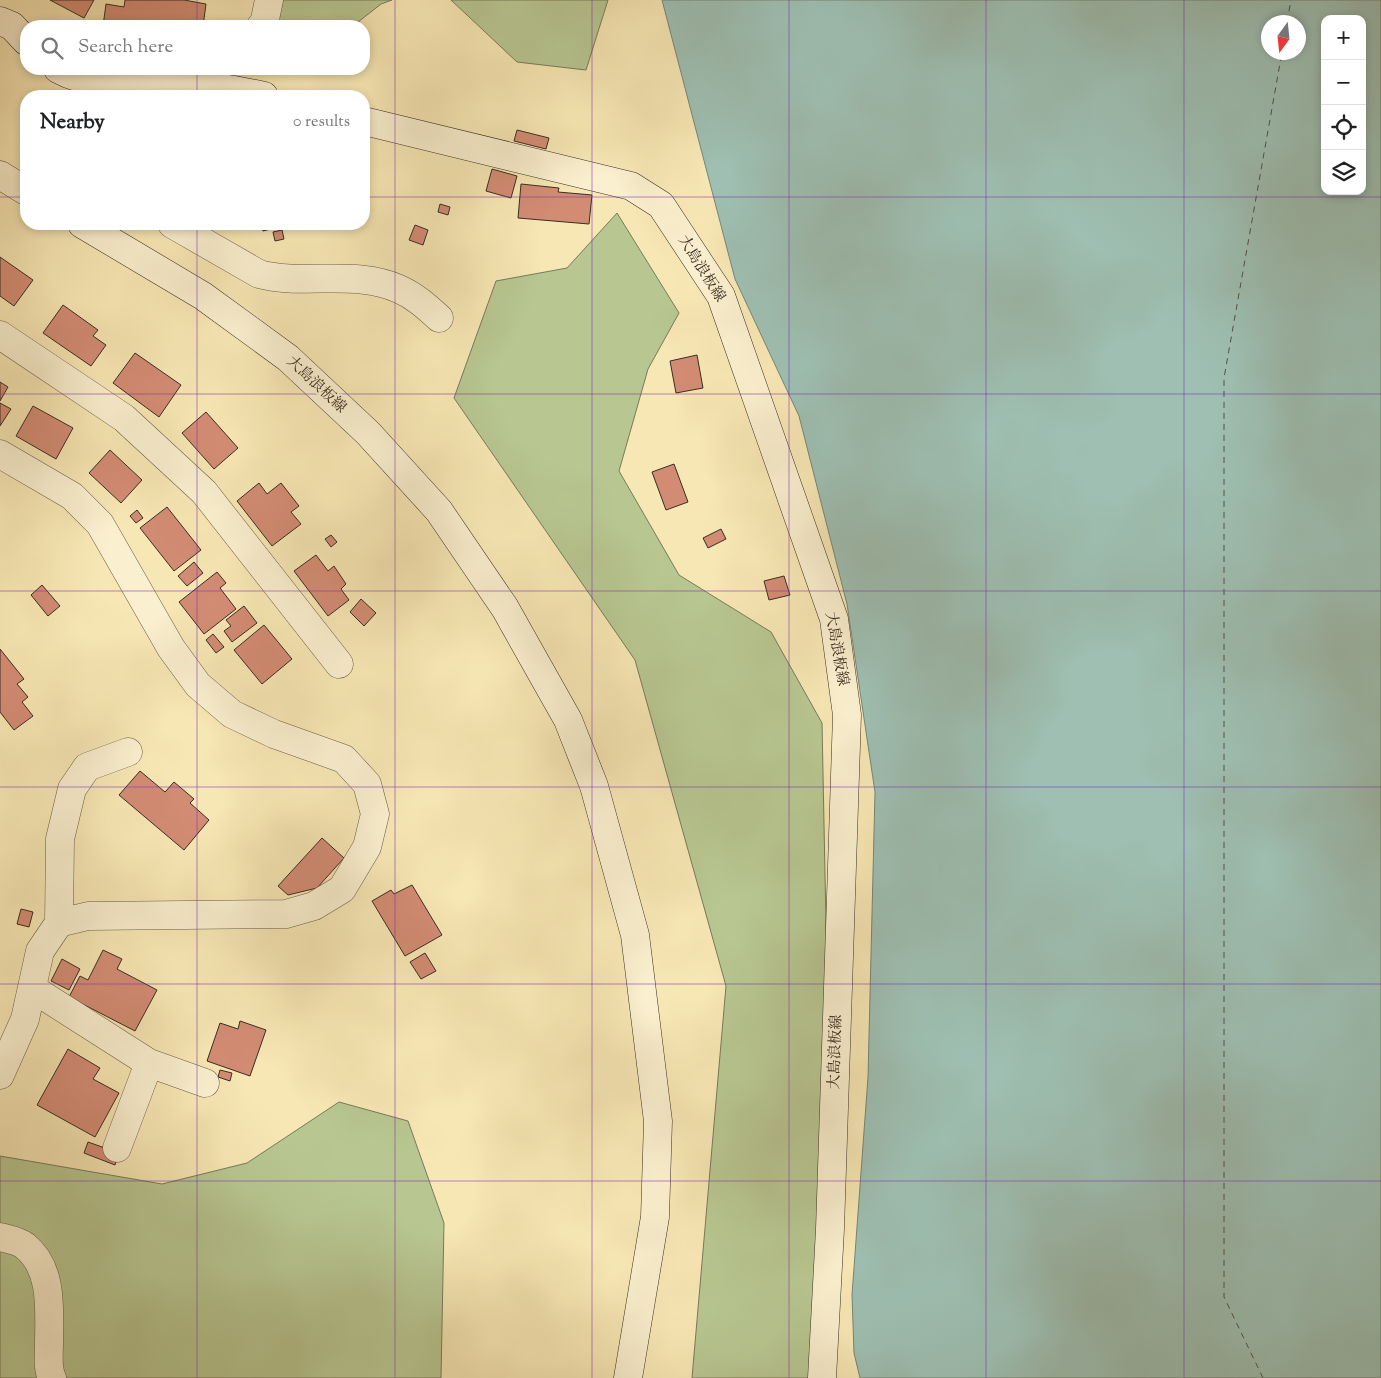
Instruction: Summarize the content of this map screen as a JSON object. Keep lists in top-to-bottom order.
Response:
{
  "streets": {
    "main road": ["大島浪板線"]
  },
  "north": "bottom",
  "page": {
    "map_buttons": ["+", "−"],
    "search": "Search here",
    "heading": ["Nearby", "0 results"]
  }
}
